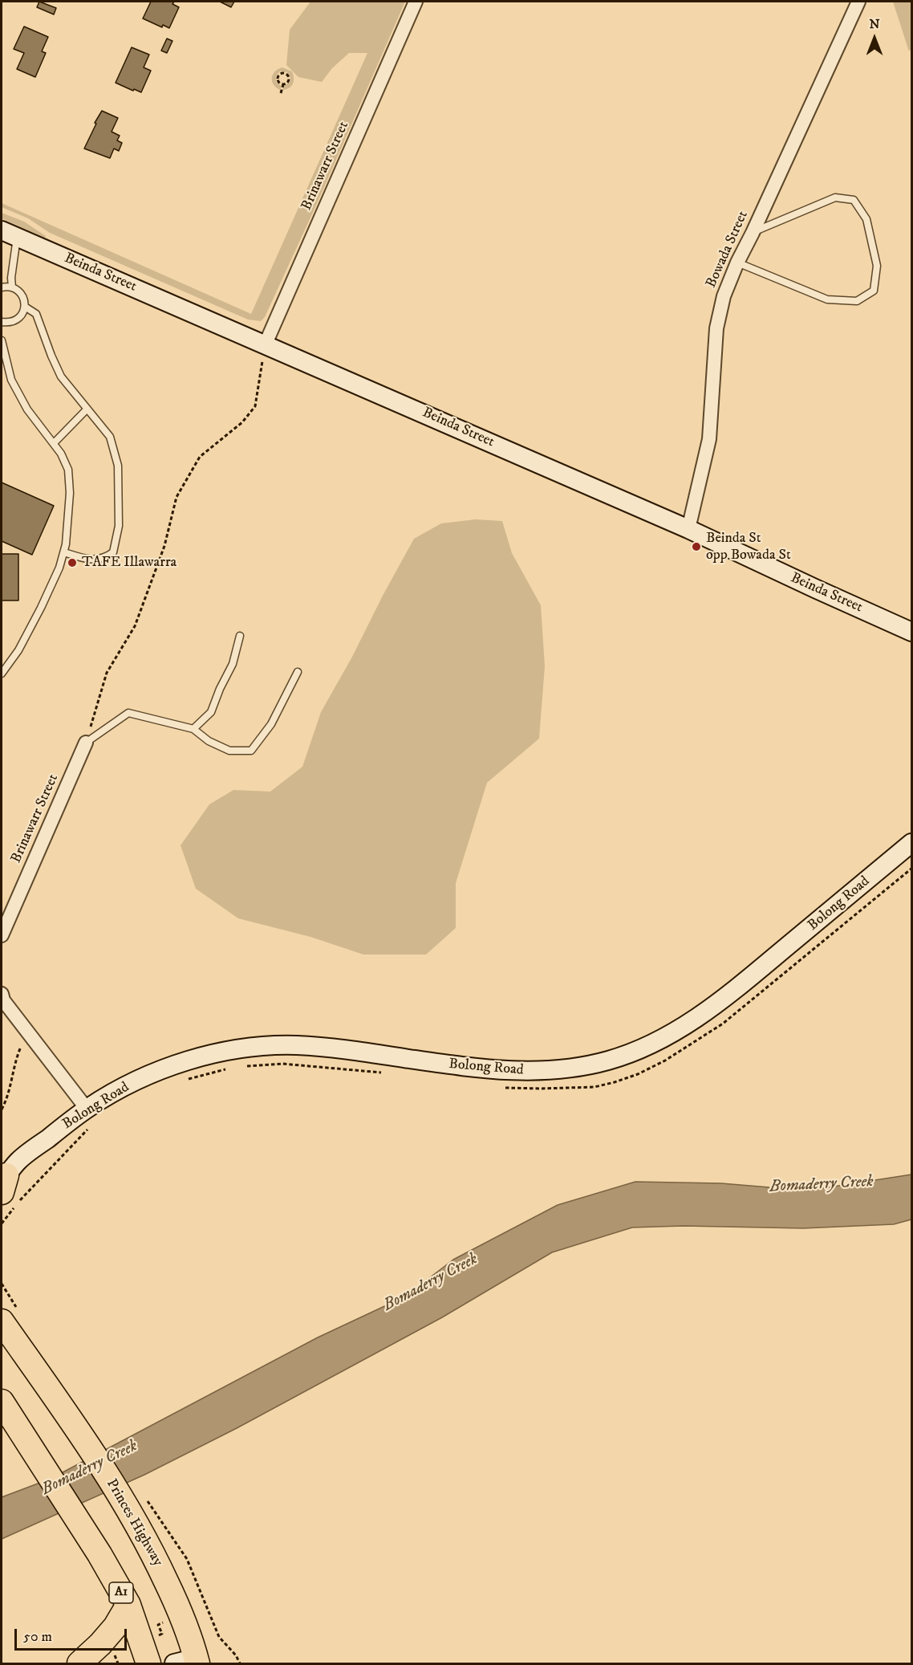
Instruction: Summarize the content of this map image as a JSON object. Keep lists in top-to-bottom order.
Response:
{
  "streets": {
    "highway": ["Princes Highway", "A1"],
    "main road": ["Beinda Street", "Bolong Road"],
    "street": ["Brinawarr Street", "Bowada Street"]
  },
  "crossings": [
    ["Brinawarr Street", "Beinda Street"],
    ["Bowada Street", "Beinda Street"]
  ],
  "water": ["Bomaderry Creek"],
  "places": ["Beinda St opp Bowada St", "TAFE Illawarra"],
  "scale_bar": "50 m",
  "north": "top"
}
